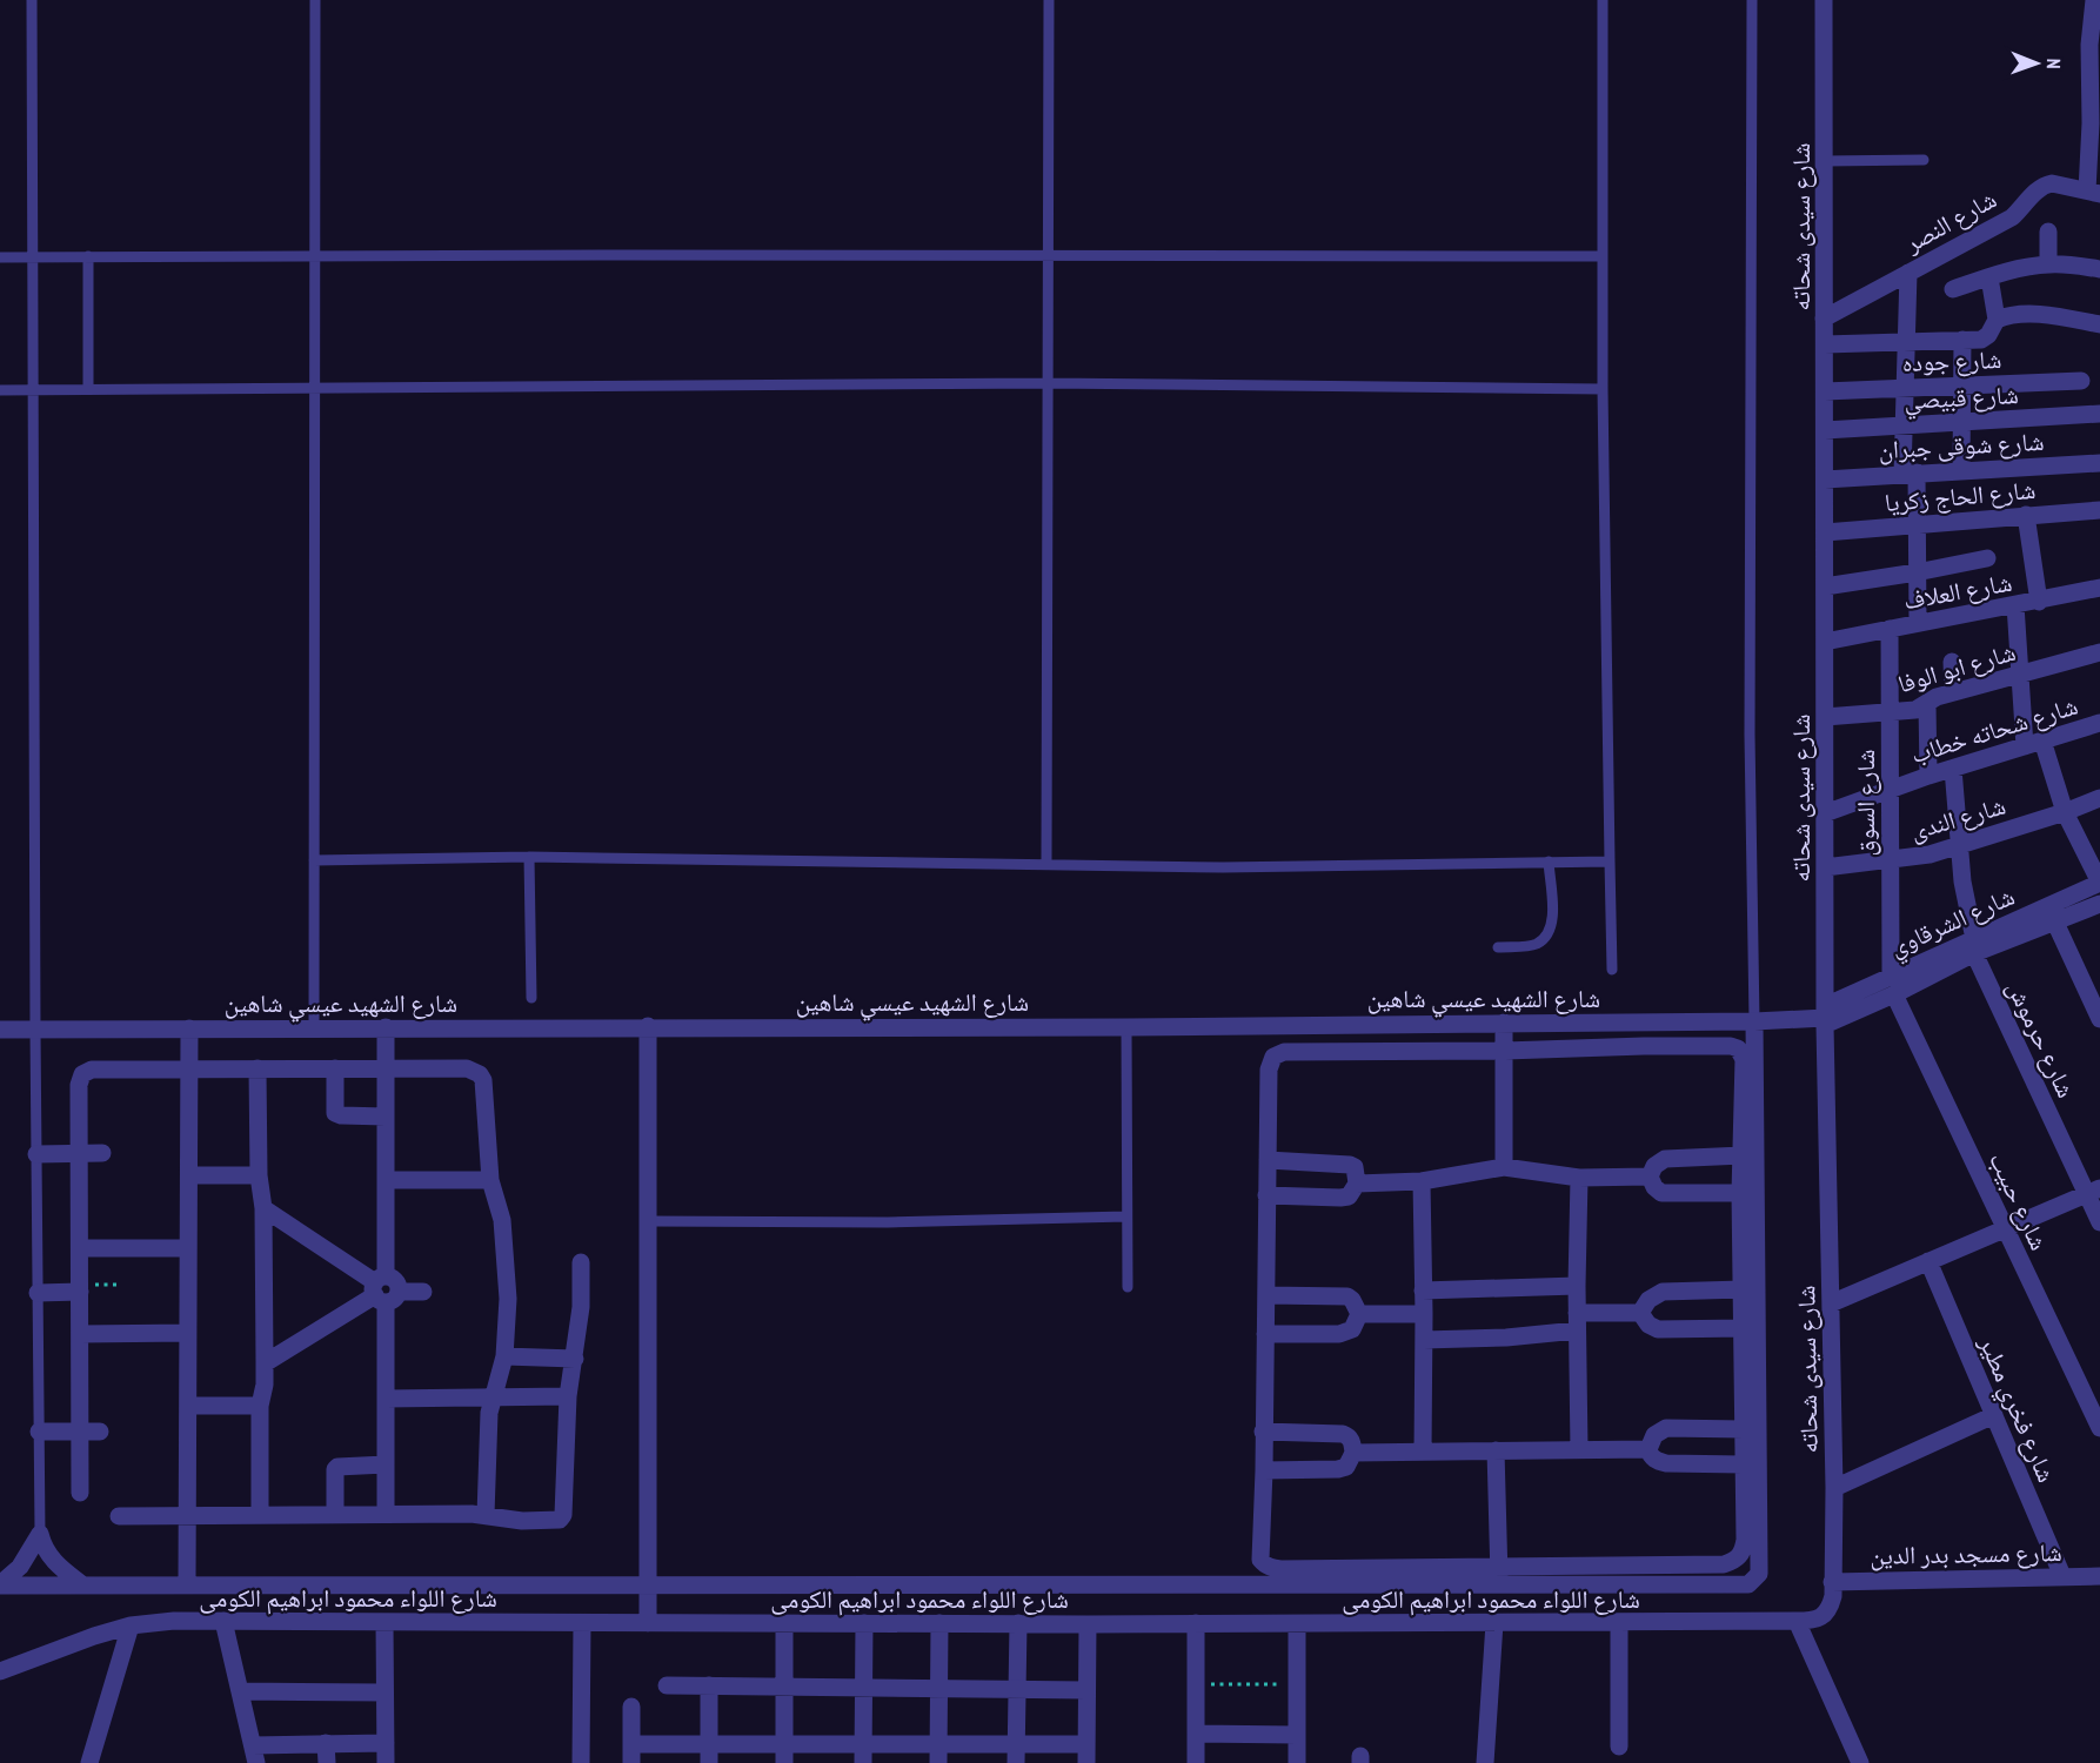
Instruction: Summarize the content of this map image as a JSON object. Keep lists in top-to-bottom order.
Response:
{
  "streets": {
    "street": [
      "شارع النصر",
      "شارع سيدى شحاته",
      "شارع جوده",
      "شارع قبيصي",
      "شارع شوقى جبران",
      "شارع الحاج زكريا",
      "شارع العلاف",
      "شارع ابو الوفا",
      "شارع شحاته خطاب",
      "شارع السوق",
      "شارع الندى",
      "شارع الشرقاوي",
      "شارع الشهيد عيسي شاهين",
      "شارع حرموش",
      "شارع حبيب",
      "شارع فخري مطير",
      "شارع مسجد بدر الدين",
      "شارع اللواء محمود ابراهيم الكومى"
    ]
  },
  "crossings": [
    ["شارع النصر", "شارع سيدى شحاته"],
    ["شارع سيدى شحاته", "شارع جوده"],
    ["شارع سيدى شحاته", "شارع قبيصي"],
    ["شارع سيدى شحاته", "شارع شوقى جبران"],
    ["شارع سيدى شحاته", "شارع الحاج زكريا"],
    ["شارع سيدى شحاته", "شارع العلاف"],
    ["شارع سيدى شحاته", "شارع ابو الوفا"],
    ["شارع سيدى شحاته", "شارع شحاته خطاب"],
    ["شارع سيدى شحاته", "شارع الندى"],
    ["شارع سيدى شحاته", "شارع الشرقاوي"],
    ["شارع سيدى شحاته", "شارع الشهيد عيسي شاهين"],
    ["شارع سيدى شحاته", "شارع مسجد بدر الدين"],
    ["شارع سيدى شحاته", "شارع اللواء محمود ابراهيم الكومى"],
    ["شارع العلاف", "شارع السوق"],
    ["شارع ابو الوفا", "شارع السوق"],
    ["شارع شحاته خطاب", "شارع السوق"],
    ["شارع شحاته خطاب", "شارع حرموش"],
    ["شارع السوق", "شارع الندى"],
    ["شارع السوق", "شارع الشرقاوي"],
    ["شارع السوق", "شارع حبيب"],
    ["شارع الندى", "شارع حرموش"],
    ["شارع الشرقاوي", "شارع الشهيد عيسي شاهين"],
    ["شارع الشرقاوي", "شارع حرموش"],
    ["شارع الشرقاوي", "شارع حبيب"],
    ["شارع فخري مطير", "شارع مسجد بدر الدين"],
    ["شارع مسجد بدر الدين", "شارع اللواء محمود ابراهيم الكومى"]
  ],
  "north": "right"
}
